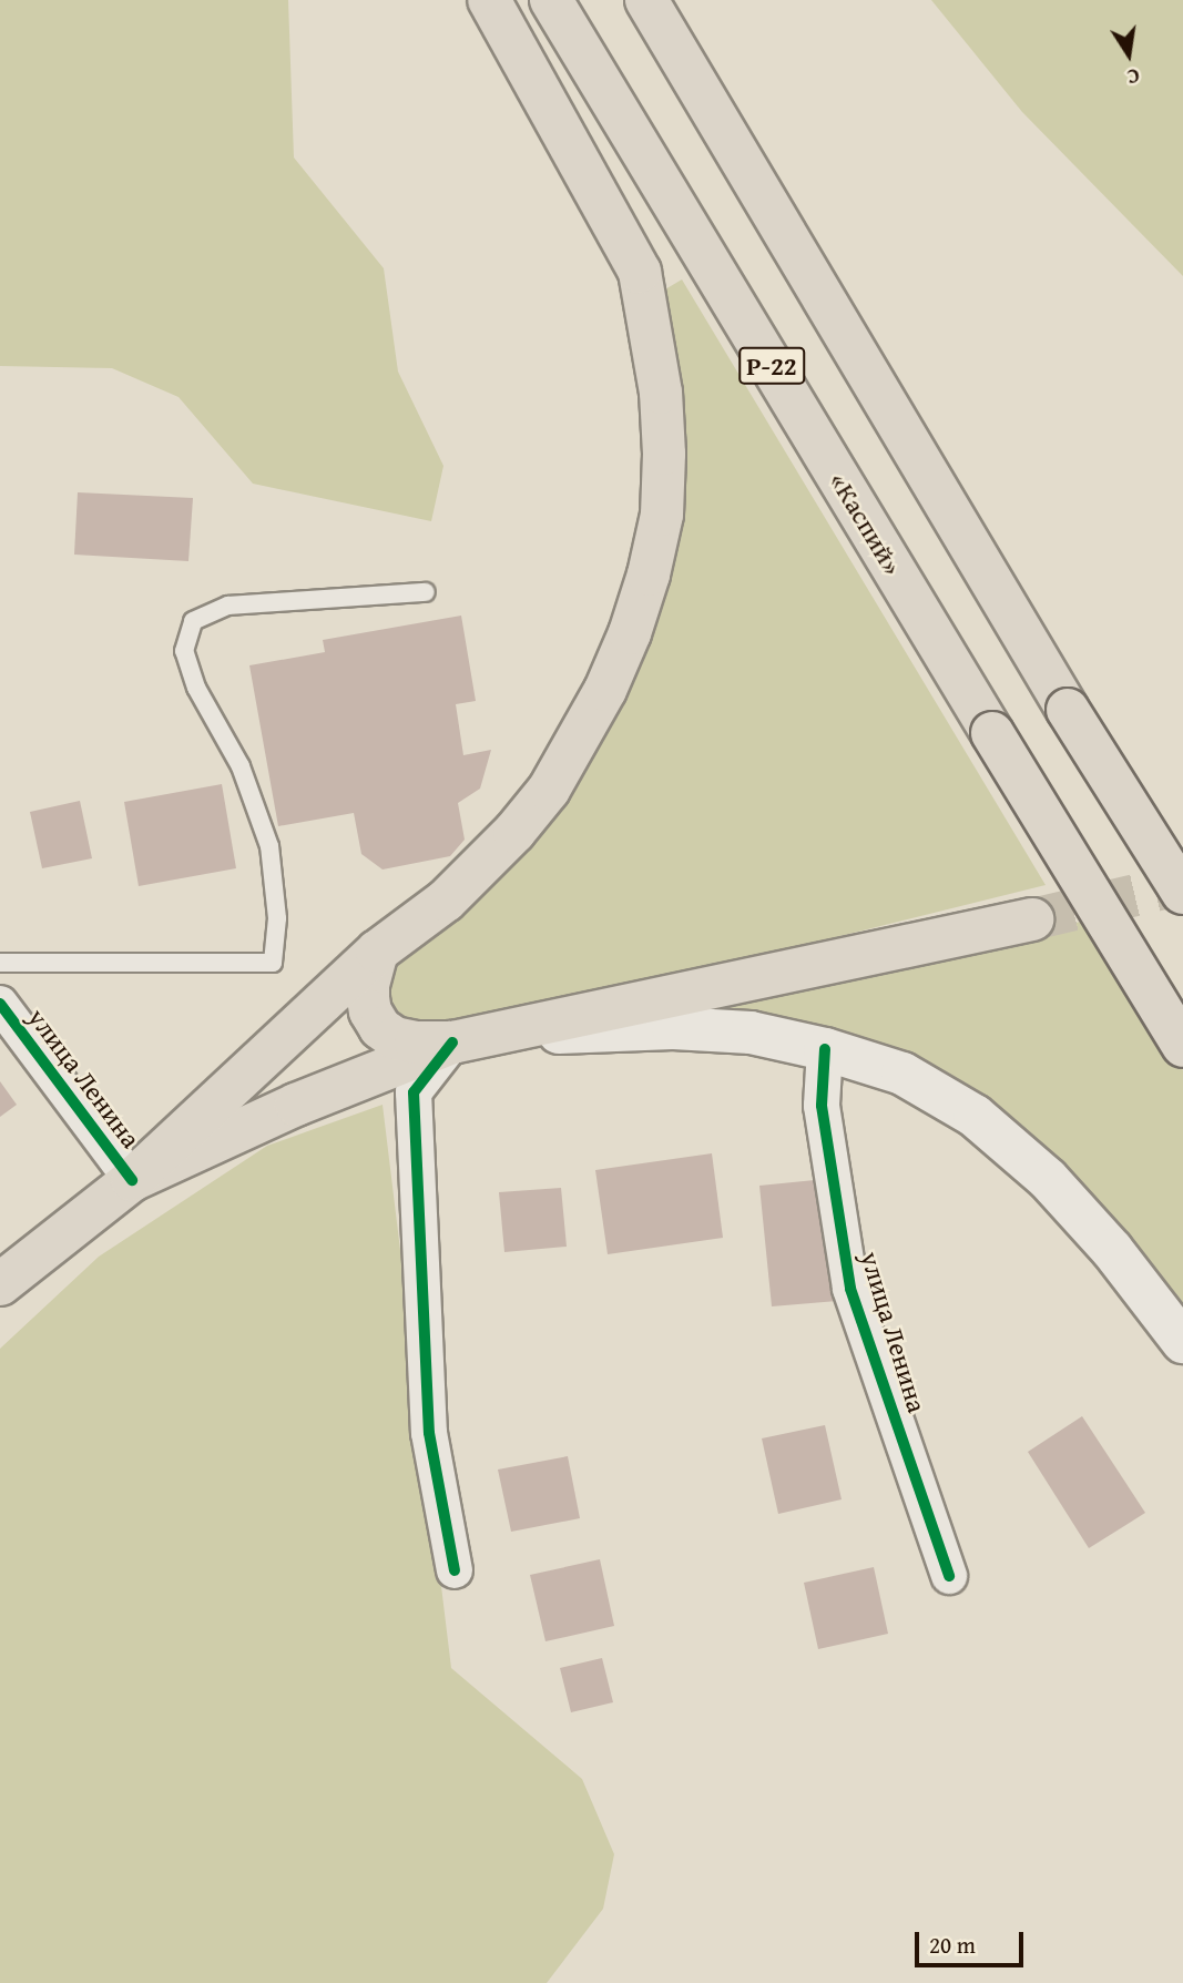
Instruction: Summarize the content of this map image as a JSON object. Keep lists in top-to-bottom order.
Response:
{
  "streets": {
    "main road": ["Р-22", "«Каспий»"],
    "street": ["улица Ленина"]
  },
  "scale_bar": "20 m",
  "north": "bottom"
}
